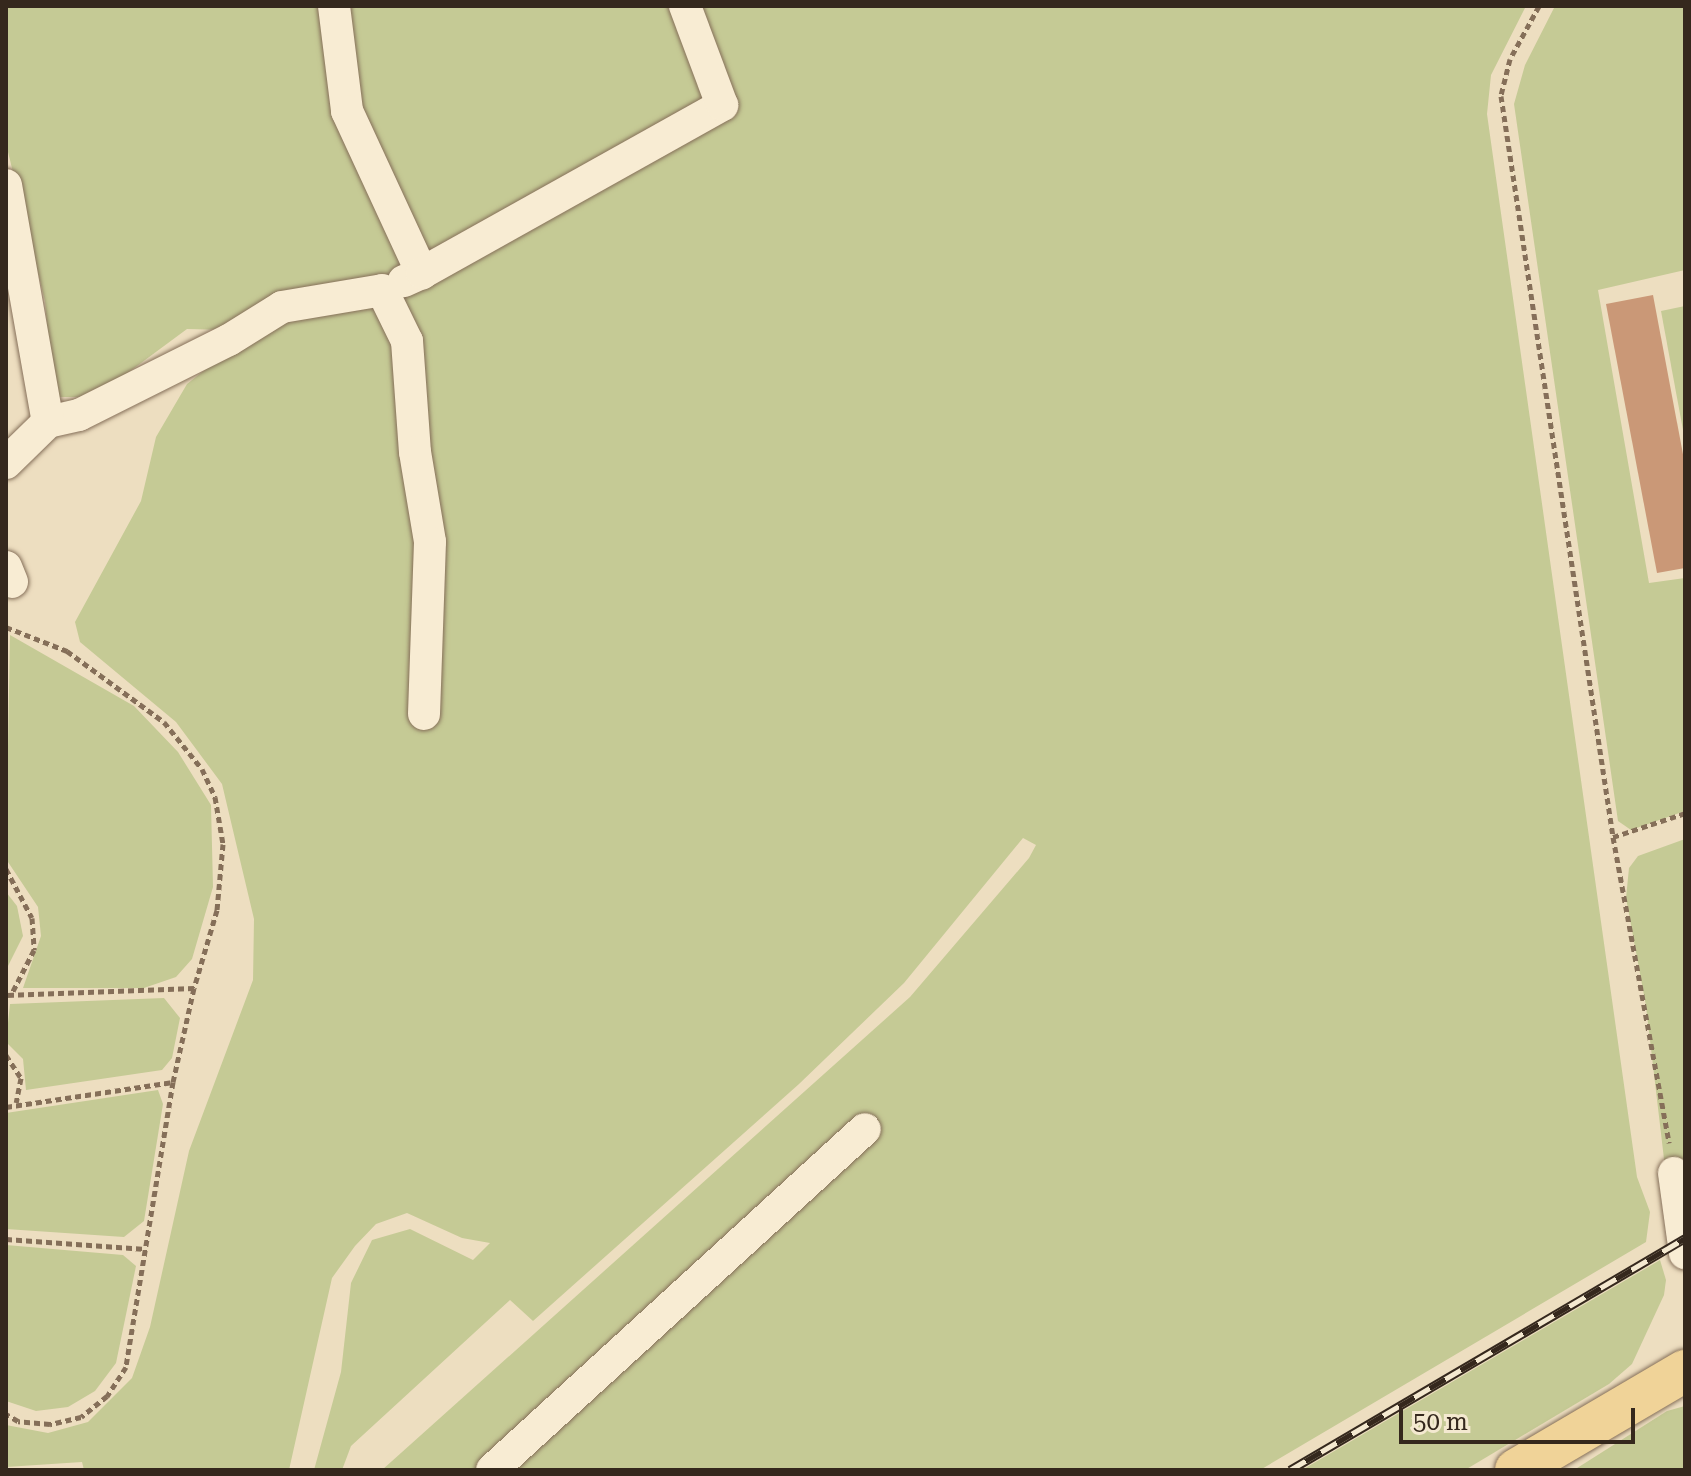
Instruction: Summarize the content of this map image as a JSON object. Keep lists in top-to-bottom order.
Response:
{
  "scale_bar": "50 m"
}
